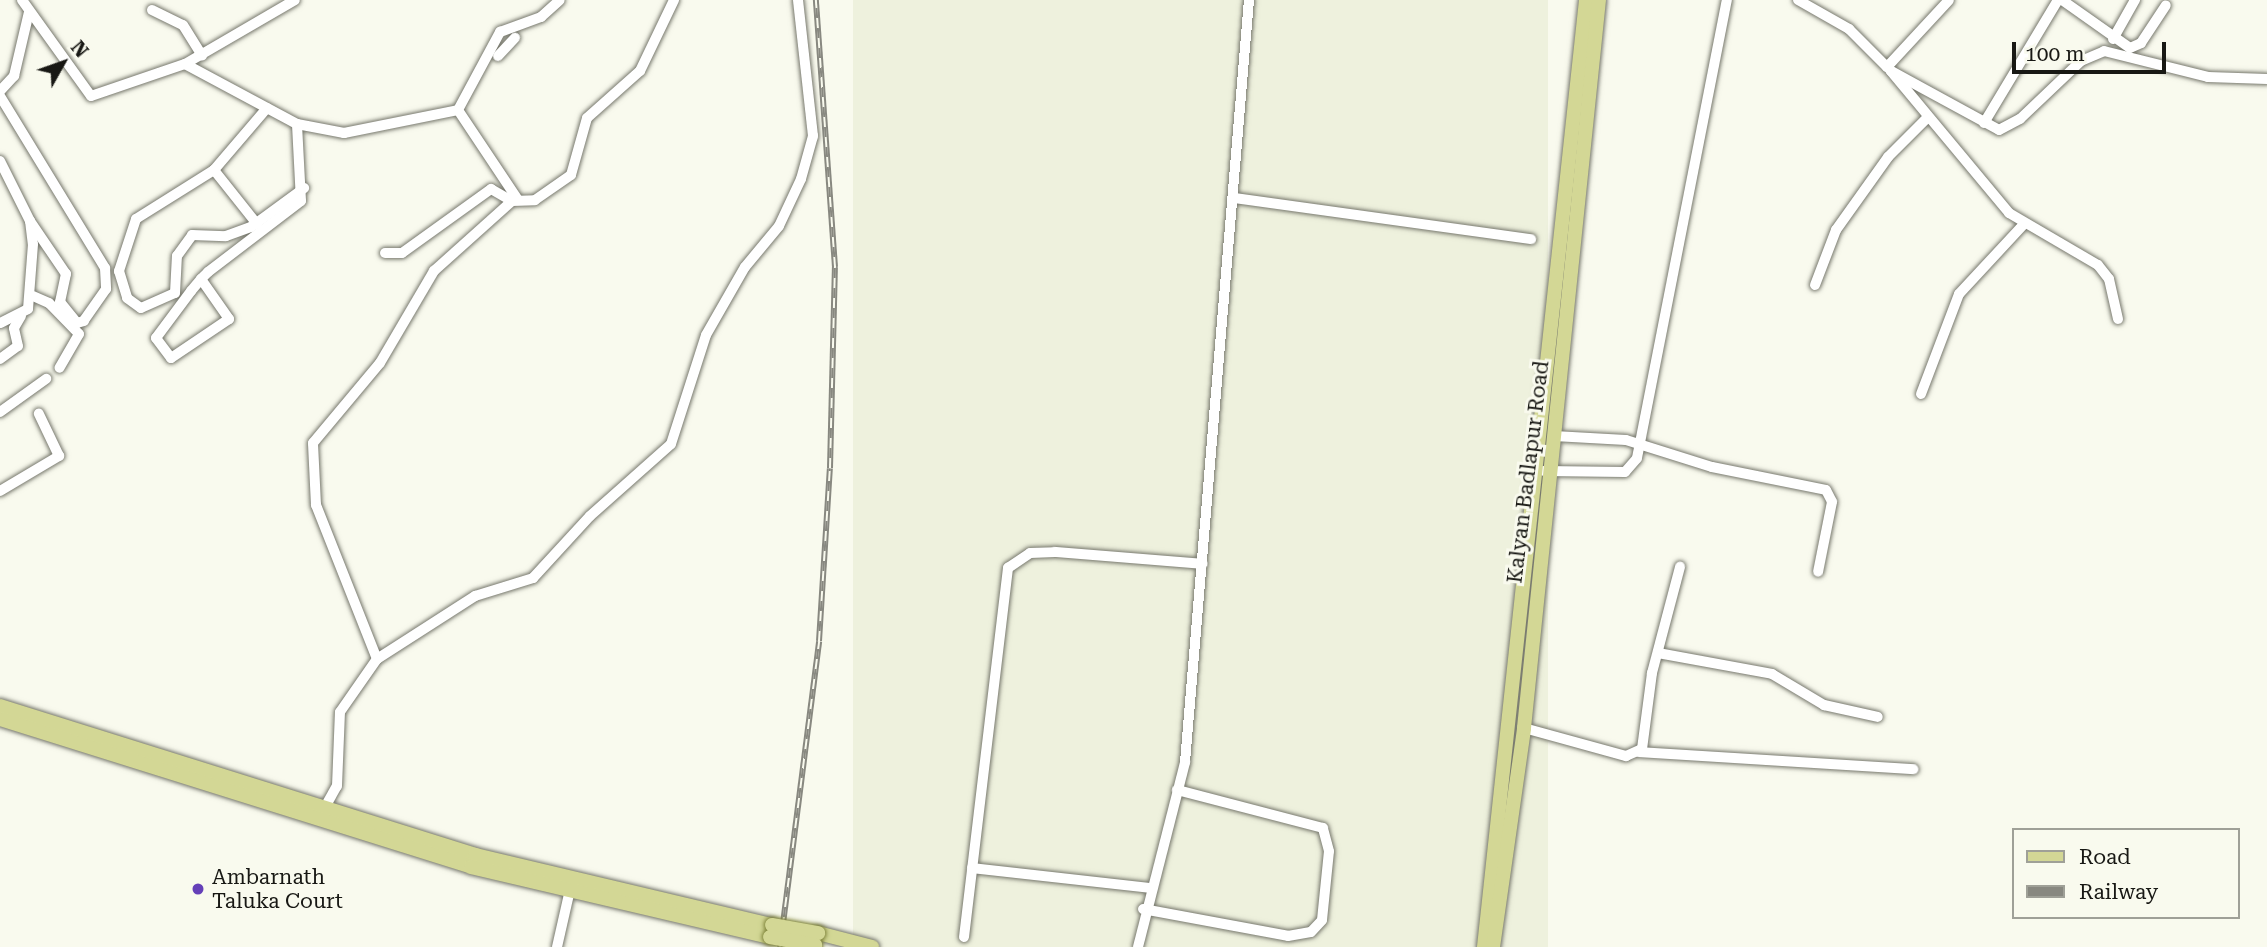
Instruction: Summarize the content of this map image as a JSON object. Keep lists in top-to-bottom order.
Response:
{
  "streets": {
    "main road": ["Kalyan Badlapur Road"]
  },
  "places": ["Ambarnath Taluka Court"],
  "legend": ["Road", "Railway"],
  "scale_bar": "100 m",
  "north": "top right"
}
